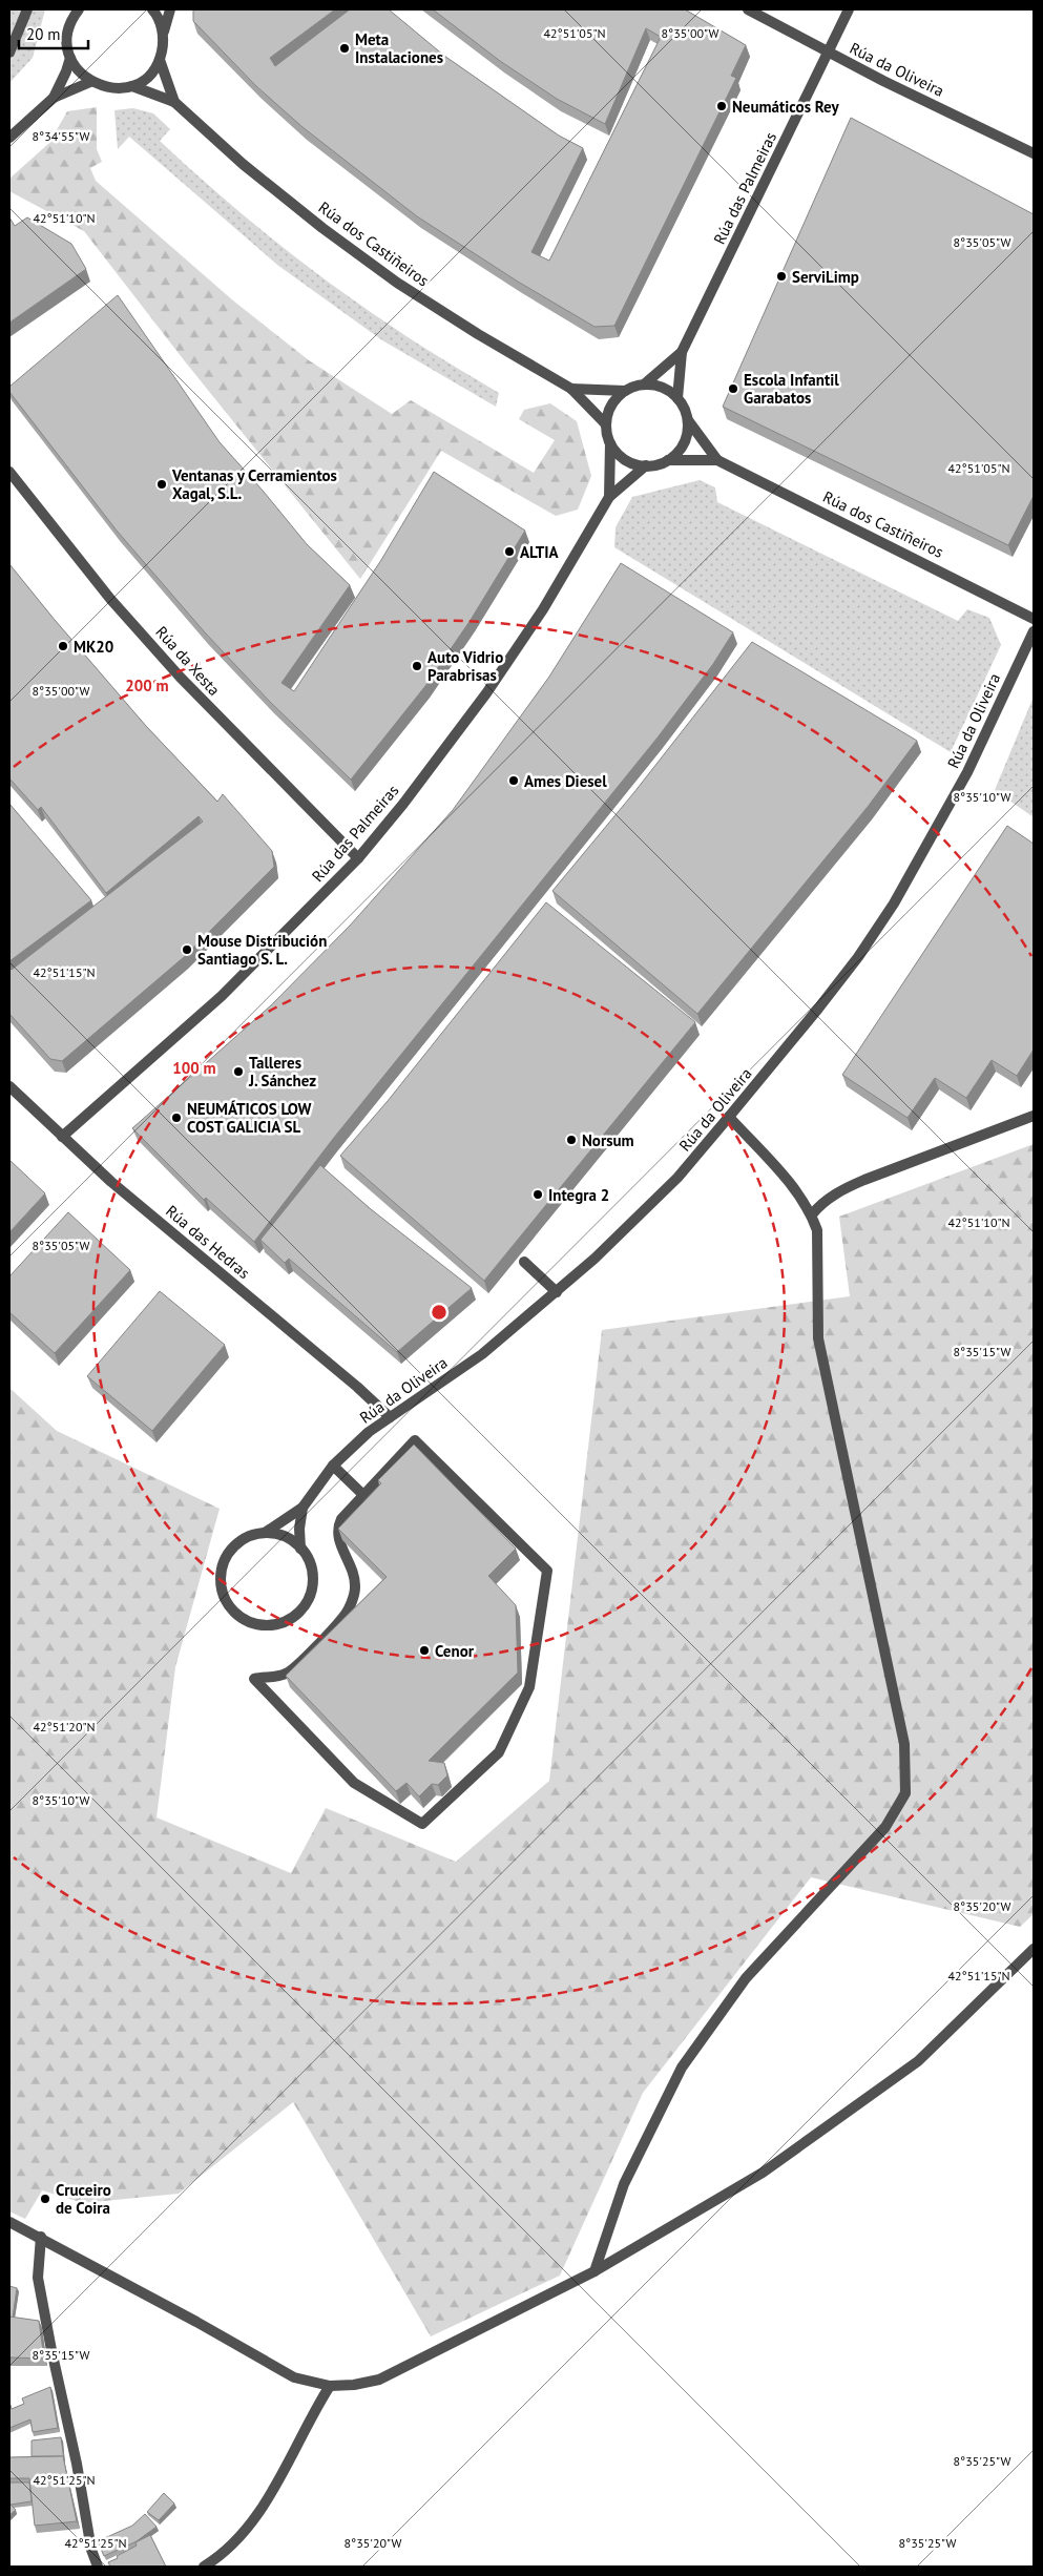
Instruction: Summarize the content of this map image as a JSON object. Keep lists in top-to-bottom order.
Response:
{
  "streets": {
    "street": [
      "Rúa da Oliveira",
      "Rúa das Palmeiras",
      "Rúa dos Castiñeiros",
      "Rúa da Xesta",
      "Rúa das Hedras"
    ]
  },
  "crossings": [
    ["Rúa da Oliveira", "Rúa das Palmeiras"],
    ["Rúa da Oliveira", "Rúa das Hedras"],
    ["Rúa das Palmeiras", "Rúa dos Castiñeiros"],
    ["Rúa das Palmeiras", "Rúa da Xesta"],
    ["Rúa das Palmeiras", "Rúa das Hedras"]
  ],
  "places": [
    "Meta Instalaciones",
    "Neumáticos Rey",
    "ServiLimp",
    "Escola Infantil Garabatos",
    "Ventanas y Cerramientos Xagal, S.L.",
    "ALTIA",
    "MK20",
    "Auto Vidrio Parabrisas",
    "Ames Diesel",
    "Mouse Distribución Santiago S. L.",
    "Talleres J. Sánchez",
    "NEUMÁTICOS LOW COST GALICIA SL",
    "Norsum",
    "Integra 2",
    "Cenor",
    "Cruceiro de Coira"
  ],
  "scale_bar": "20 m",
  "coordinates": [
    "42°51'05\"N",
    "8°35'00\"W",
    "8°34'55\"W",
    "42°51'10\"N",
    "8°35'05\"W",
    "8°35'10\"W",
    "42°51'15\"N",
    "8°35'15\"W",
    "42°51'20\"N",
    "8°35'20\"W",
    "8°35'25\"W",
    "42°51'25\"N"
  ],
  "rings": ["200 m", "100 m"]
}
